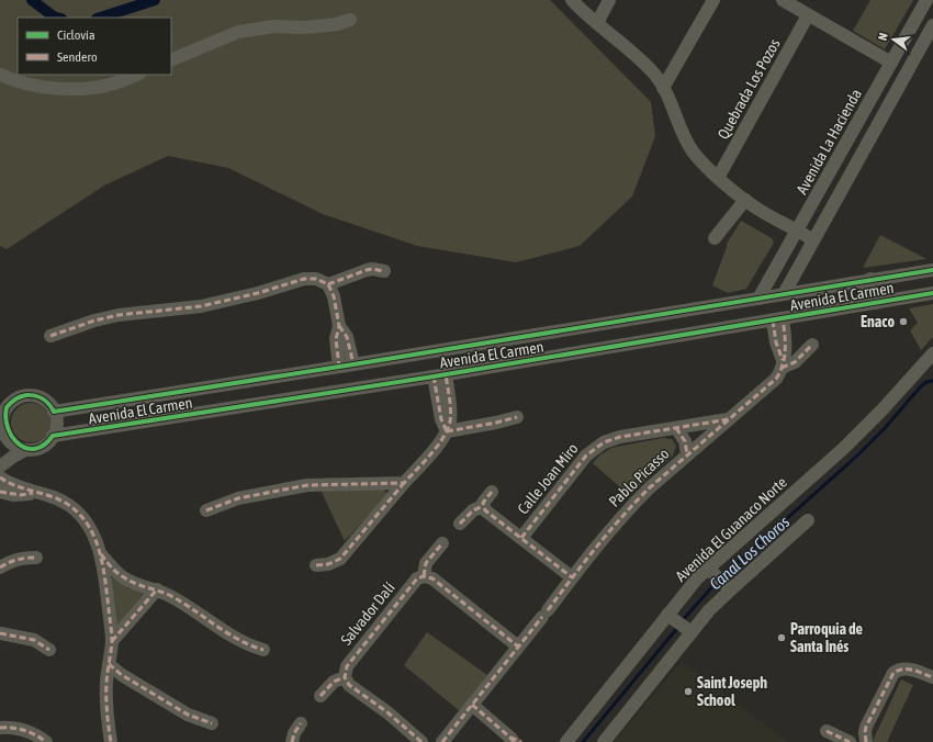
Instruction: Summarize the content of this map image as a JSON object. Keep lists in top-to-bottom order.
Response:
{
  "streets": {
    "street": [
      "Quebrada Los Pozos",
      "Avenida La Hacienda",
      "Avenida El Carmen",
      "Pablo Picasso",
      "Calle Joan Miro",
      "Avenida El Guanaco Norte",
      "Salvador Dalí"
    ]
  },
  "crossings": [
    ["Avenida La Hacienda", "Avenida El Carmen"],
    ["Pablo Picasso", "Calle Joan Miro"]
  ],
  "water": ["Canal Los Choros"],
  "places": ["Enaco", "Parroquia de Santa Inés", "Saint Joseph School"],
  "legend": ["Ciclovía", "Sendero"],
  "north": "left"
}
